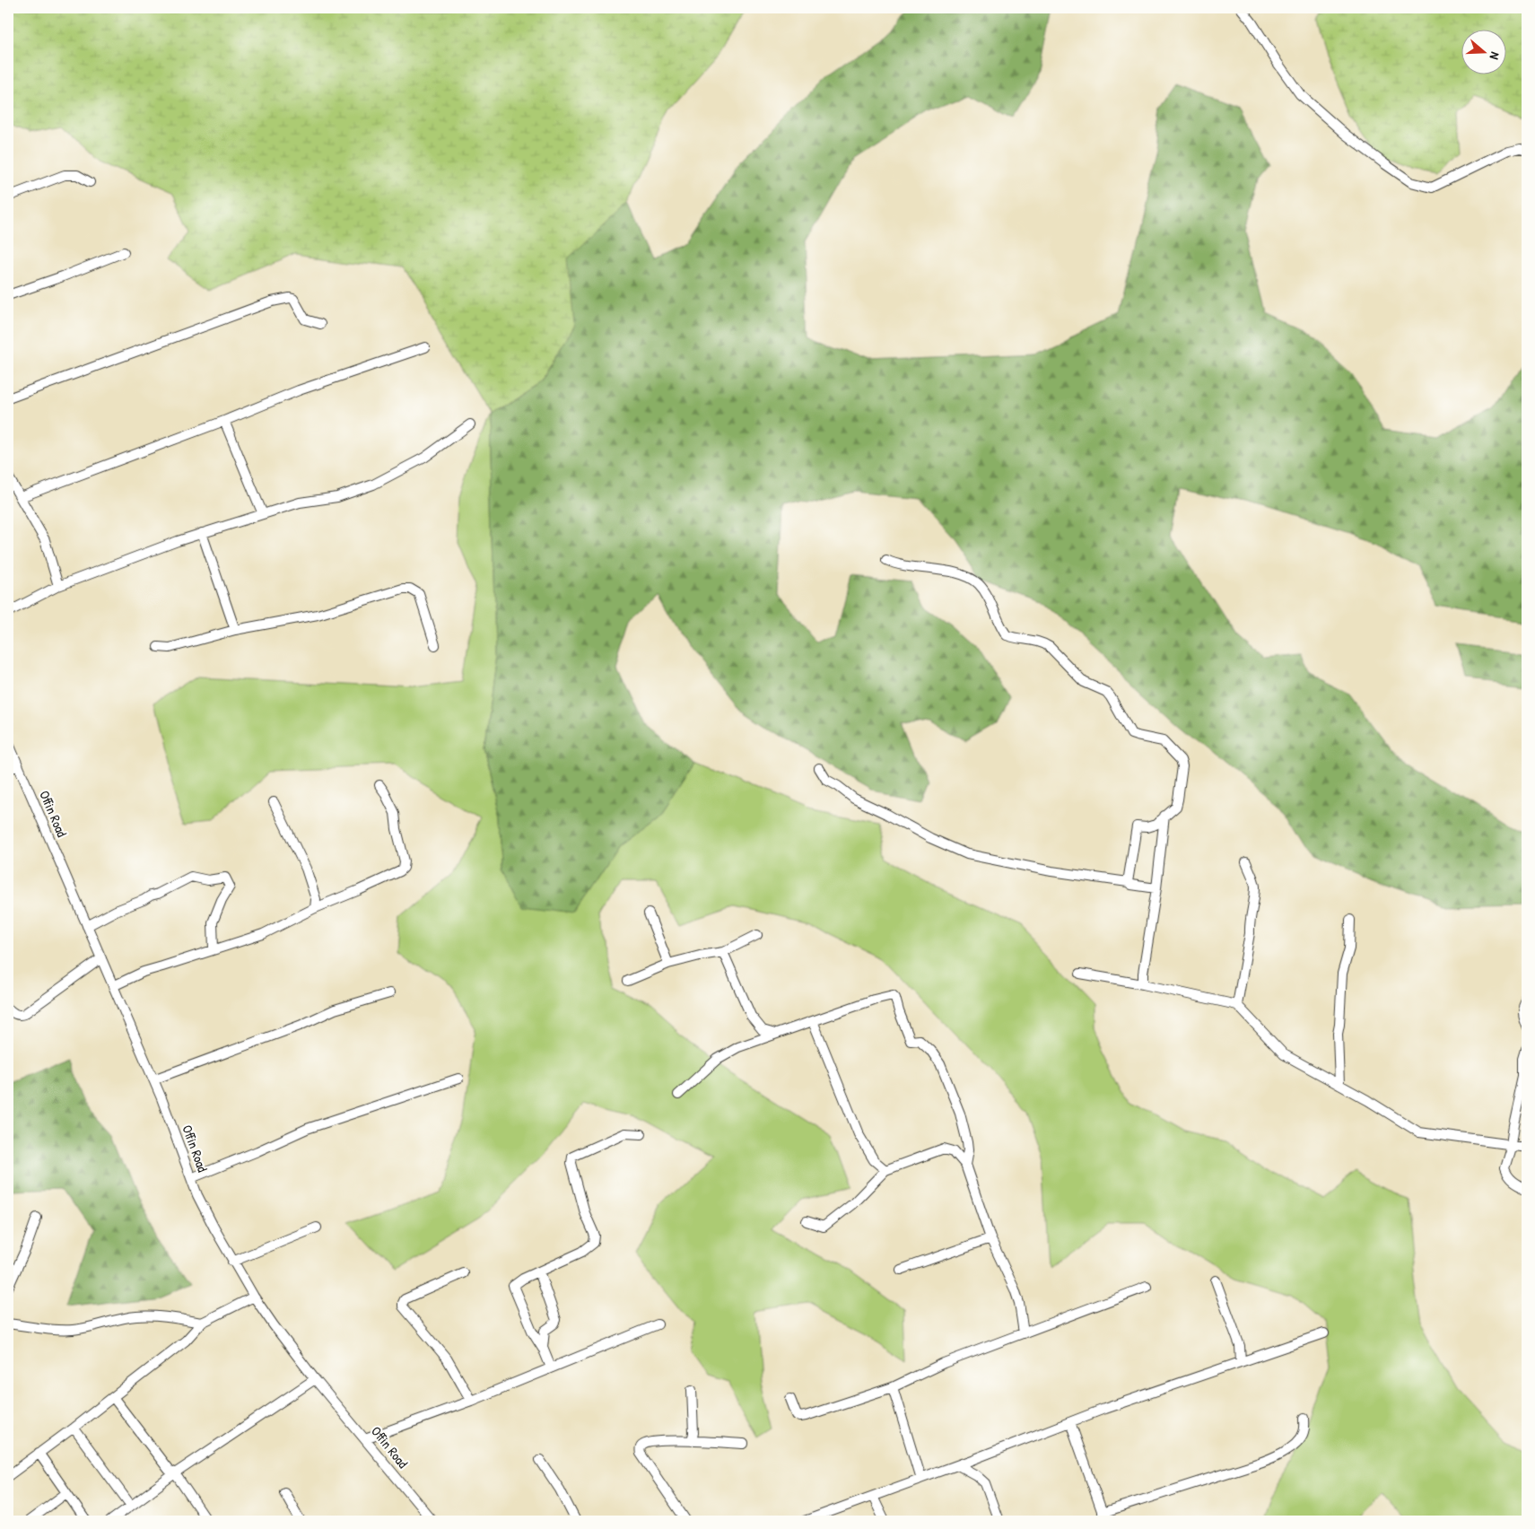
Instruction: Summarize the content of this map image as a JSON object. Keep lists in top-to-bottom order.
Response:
{
  "streets": {
    "street": ["Offin Road"]
  },
  "north": "right"
}
